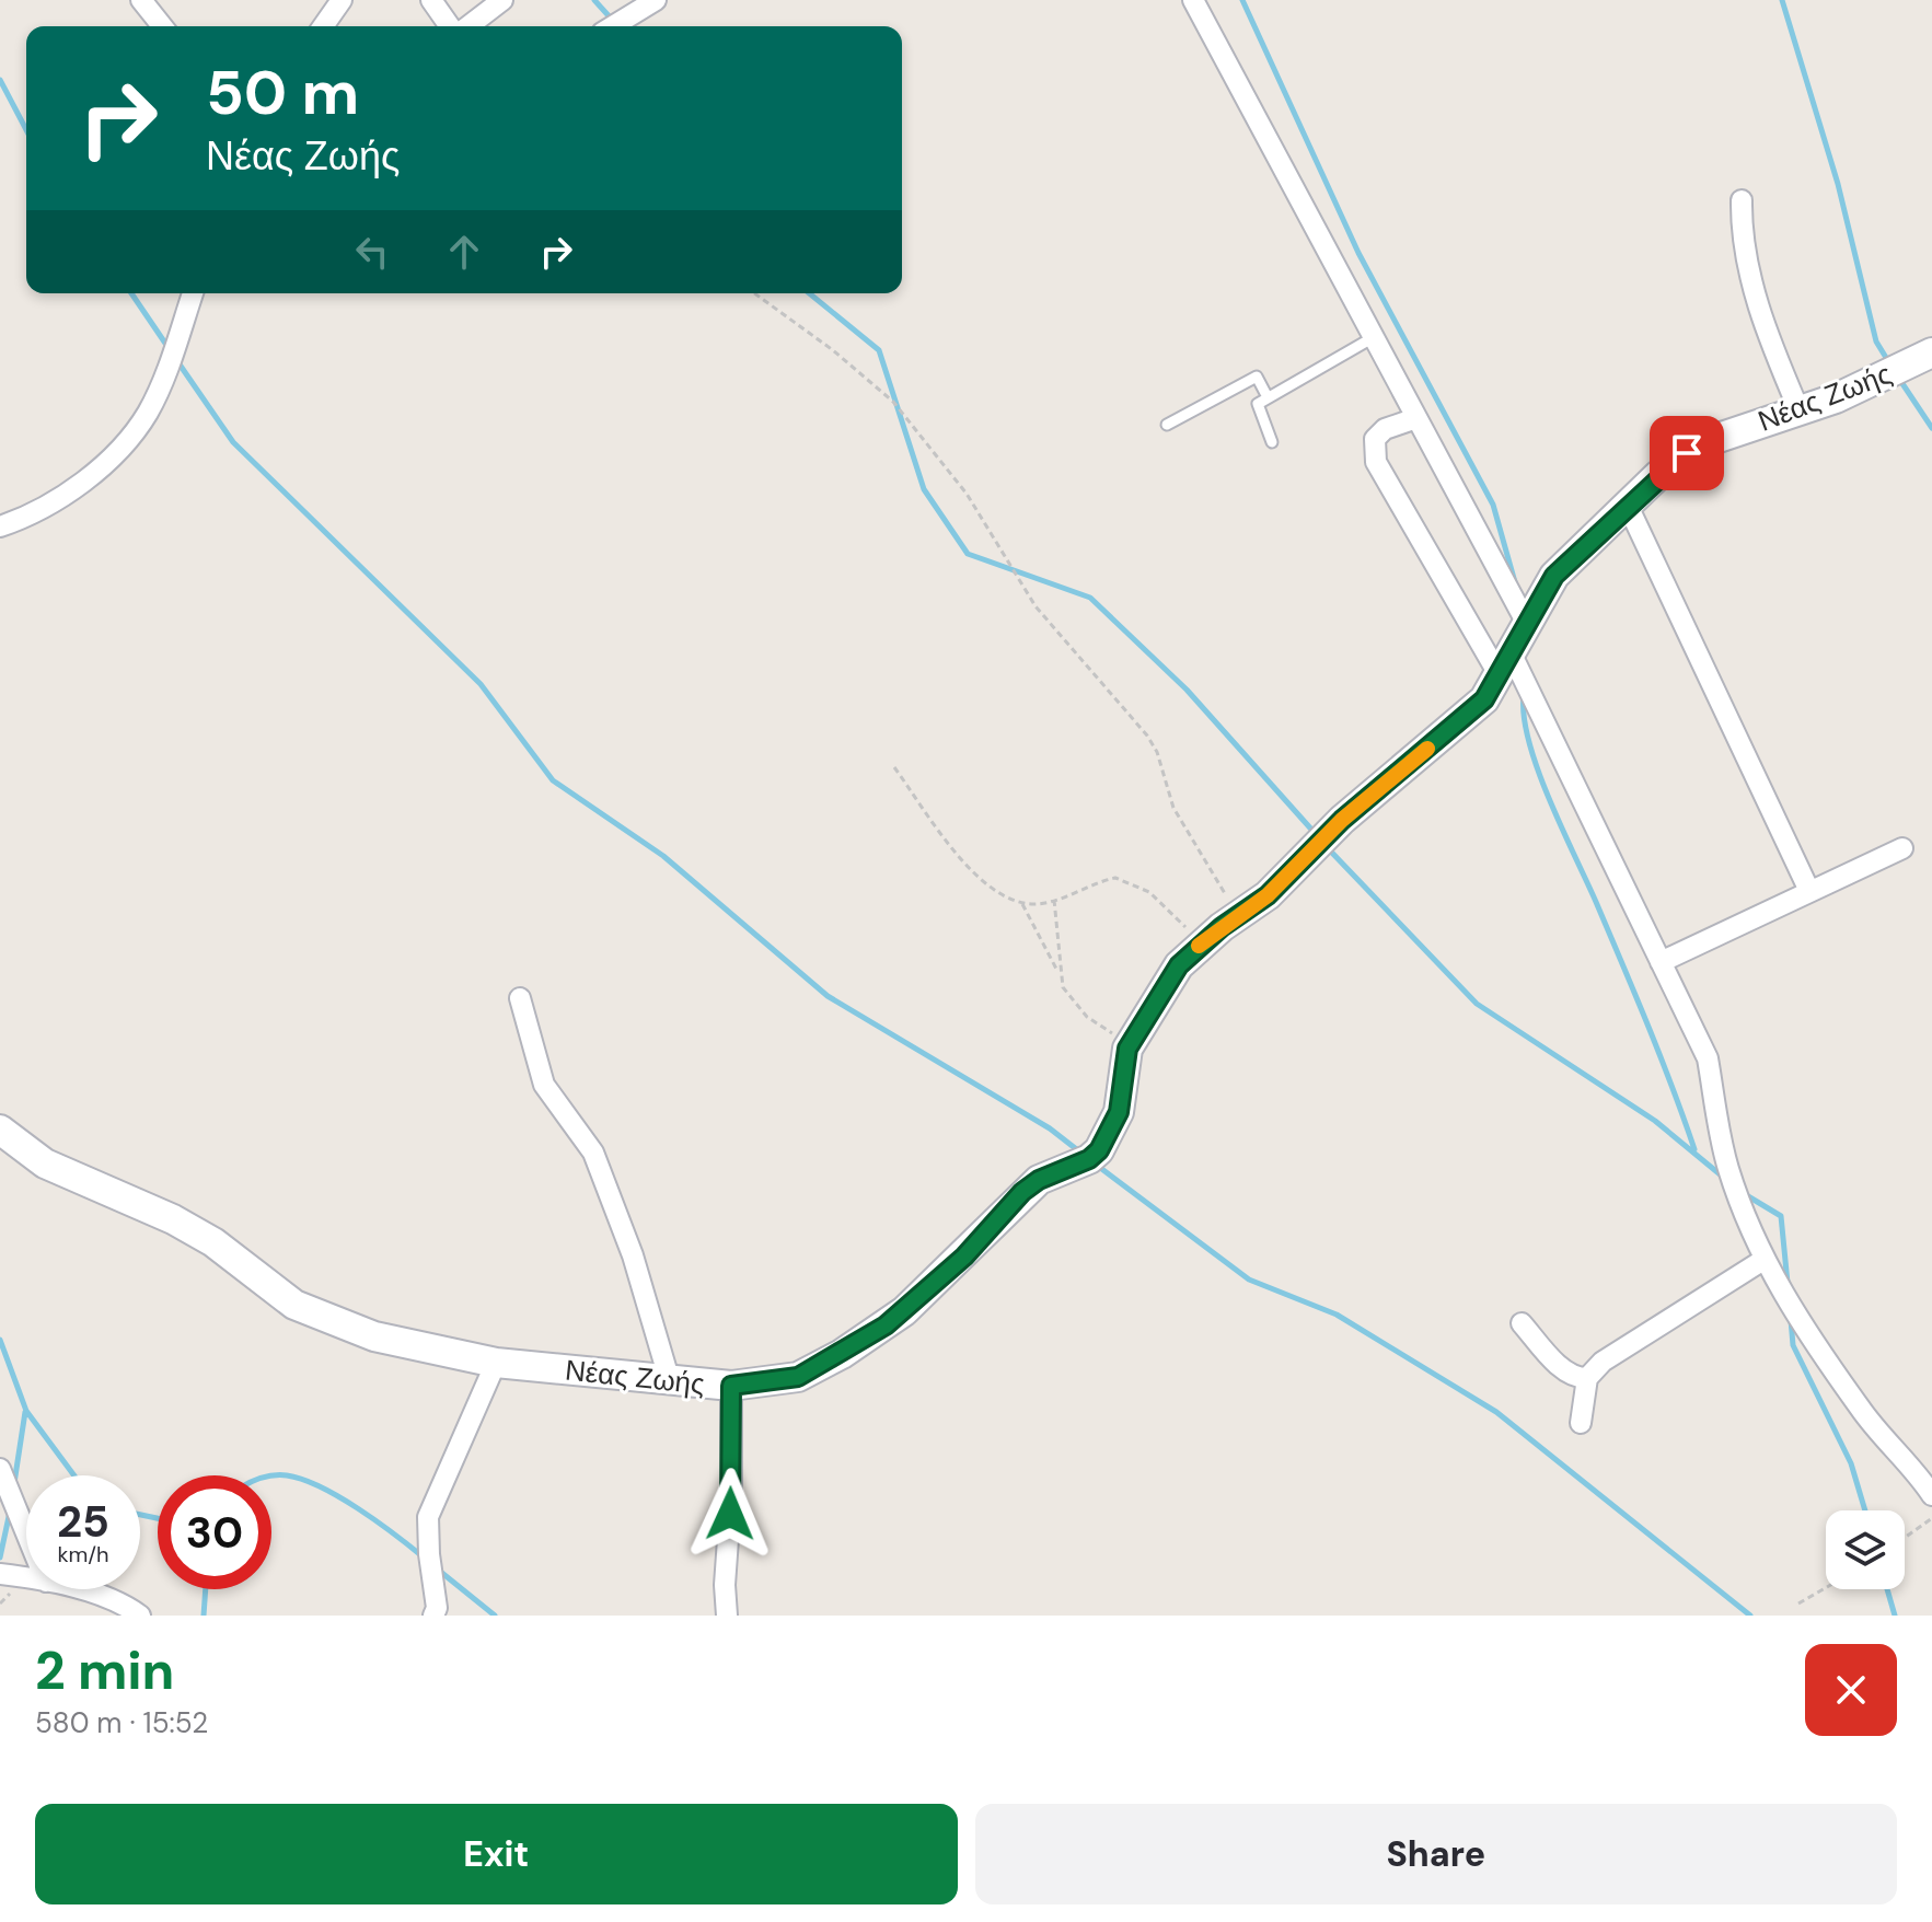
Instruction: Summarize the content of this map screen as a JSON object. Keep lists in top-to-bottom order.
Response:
{
  "streets": {
    "street": ["Νέας Ζωής"]
  },
  "page": {
    "turn": ["50 m", "Νέας Ζωής"],
    "speed": "25 km/h",
    "limit": "30",
    "heading": ["2 min", "580 m · 15:52"],
    "buttons": ["Exit", "Share"]
  }
}
